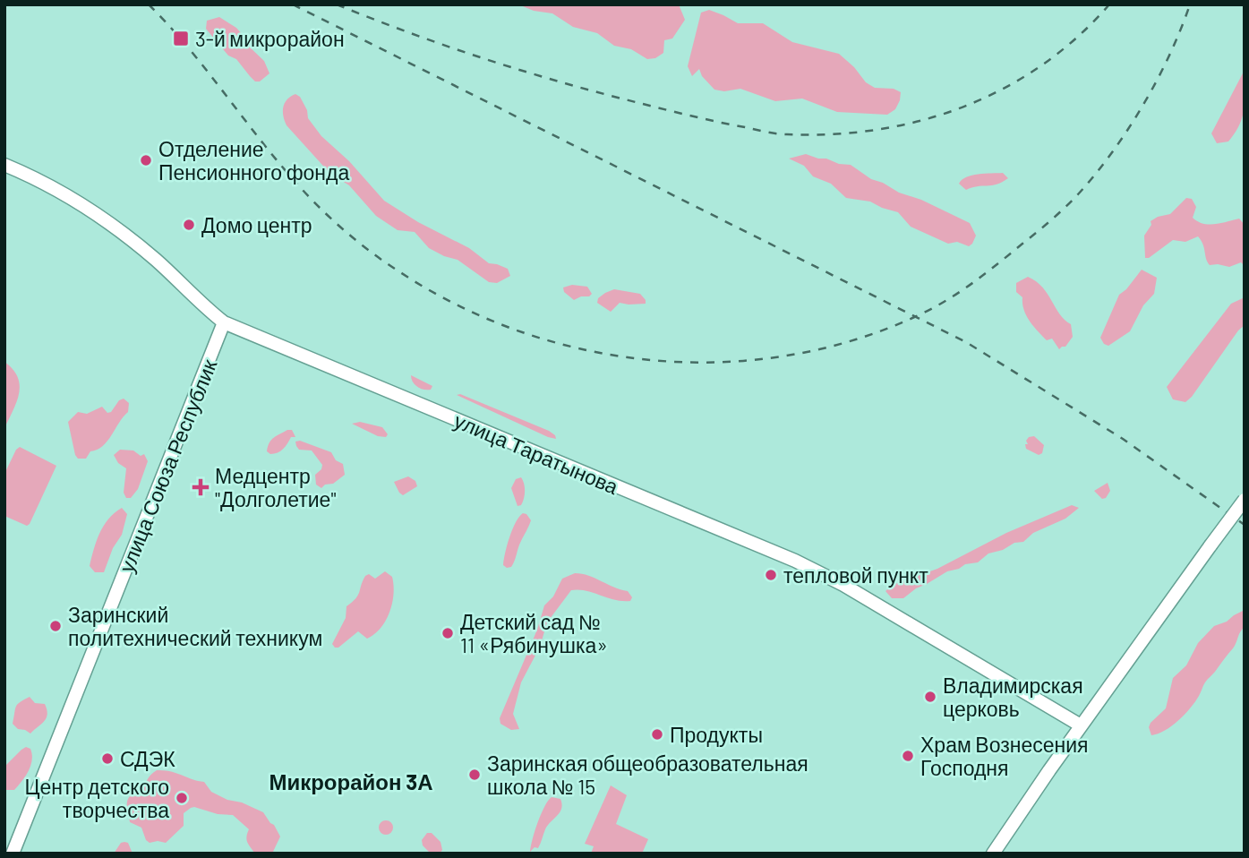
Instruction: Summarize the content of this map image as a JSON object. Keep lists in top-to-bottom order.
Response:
{
  "streets": {
    "street": ["улица Таратынова", "улица Союза Республик"]
  },
  "crossings": [
    ["улица Таратынова", "улица Союза Республик"]
  ],
  "districts": ["Микрорайон 3А"],
  "places": {
    "transit": ["3-й микрорайон"],
    "other": [
      "Отделение Пенсионного фонда",
      "Домо центр",
      "тепловой пункт",
      "Заринский политехнический техникум",
      "Детский сад № 11 «Рябинушка»",
      "Владимирская церковь",
      "Продукты",
      "Храм Вознесения Господня",
      "СДЭК",
      "Заринская общеобразовательная школа № 15",
      "Центр детского творчества"
    ],
    "health": ["Медцентр \"Долголетие\""]
  }
}
